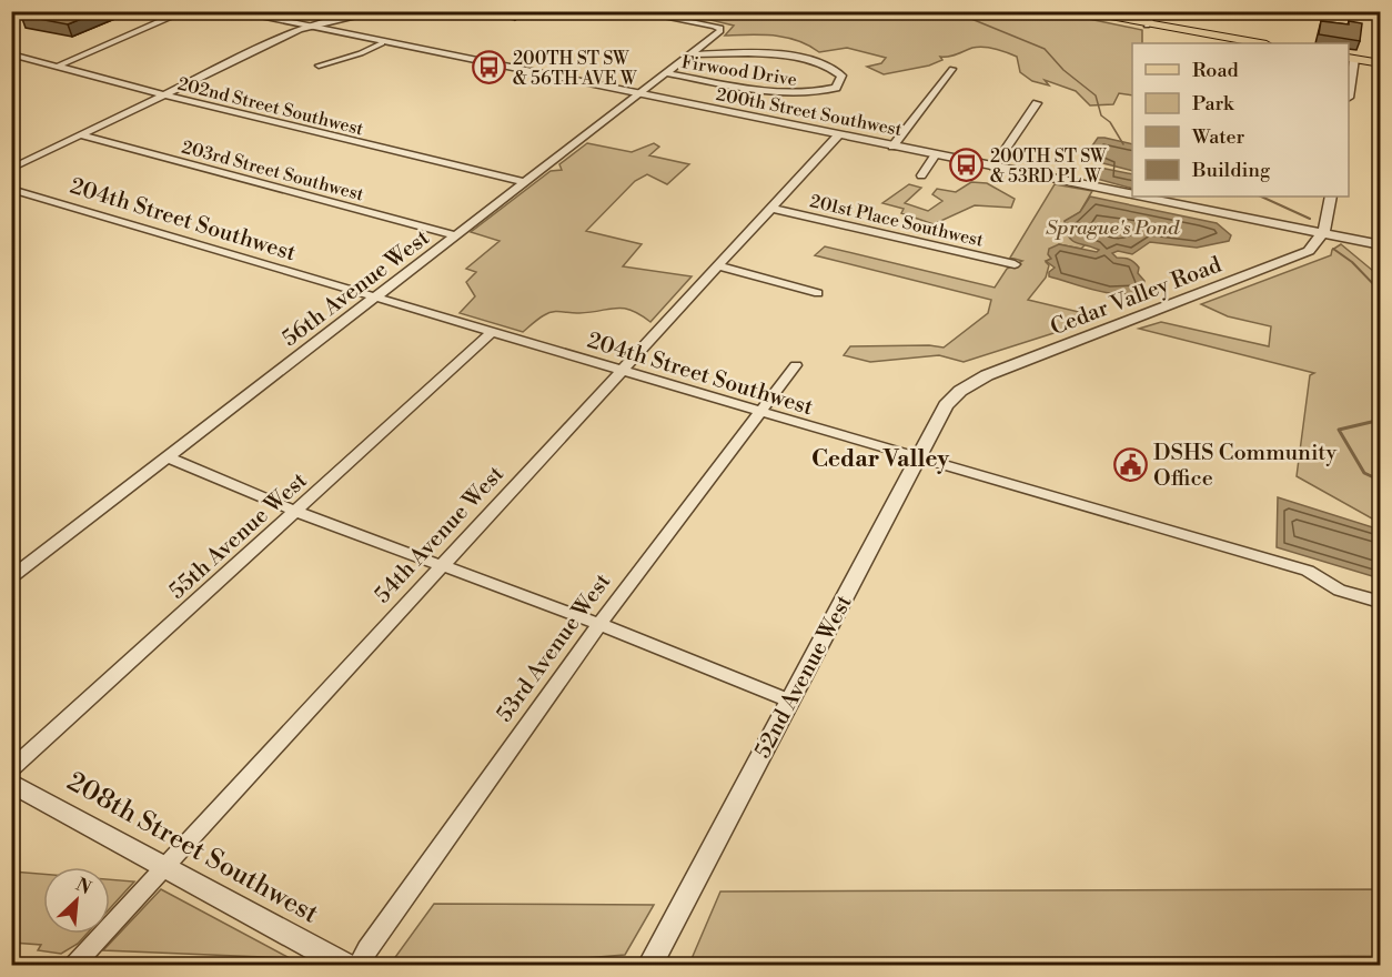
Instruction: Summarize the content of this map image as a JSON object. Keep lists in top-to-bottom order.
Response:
{
  "streets": {
    "street": [
      "Firwood Drive",
      "202nd Street Southwest",
      "200th Street Southwest",
      "203rd Street Southwest",
      "204th Street Southwest",
      "201st Place Southwest",
      "56th Avenue West",
      "Cedar Valley Road",
      "54th Avenue West",
      "55th Avenue West",
      "53rd Avenue West",
      "52nd Avenue West",
      "208th Street Southwest"
    ]
  },
  "crossings": [
    ["Firwood Drive", "56th Avenue West"],
    ["202nd Street Southwest", "56th Avenue West"],
    ["200th Street Southwest", "56th Avenue West"],
    ["200th Street Southwest", "Cedar Valley Road"],
    ["200th Street Southwest", "54th Avenue West"],
    ["203rd Street Southwest", "56th Avenue West"],
    ["204th Street Southwest", "56th Avenue West"],
    ["204th Street Southwest", "54th Avenue West"],
    ["204th Street Southwest", "55th Avenue West"],
    ["204th Street Southwest", "53rd Avenue West"],
    ["204th Street Southwest", "52nd Avenue West"],
    ["201st Place Southwest", "54th Avenue West"],
    ["Cedar Valley Road", "52nd Avenue West"],
    ["54th Avenue West", "208th Street Southwest"]
  ],
  "districts": ["Cedar Valley"],
  "water": ["Sprague's Pond"],
  "places": {
    "bus stop": ["200TH ST SW & 56TH AVE W", "200TH ST SW & 53RD PL W"],
    "public building": ["DSHS Community Office"]
  },
  "legend": [
    "Road",
    "Park",
    "Water",
    "Building"
  ],
  "north": "top right"
}
